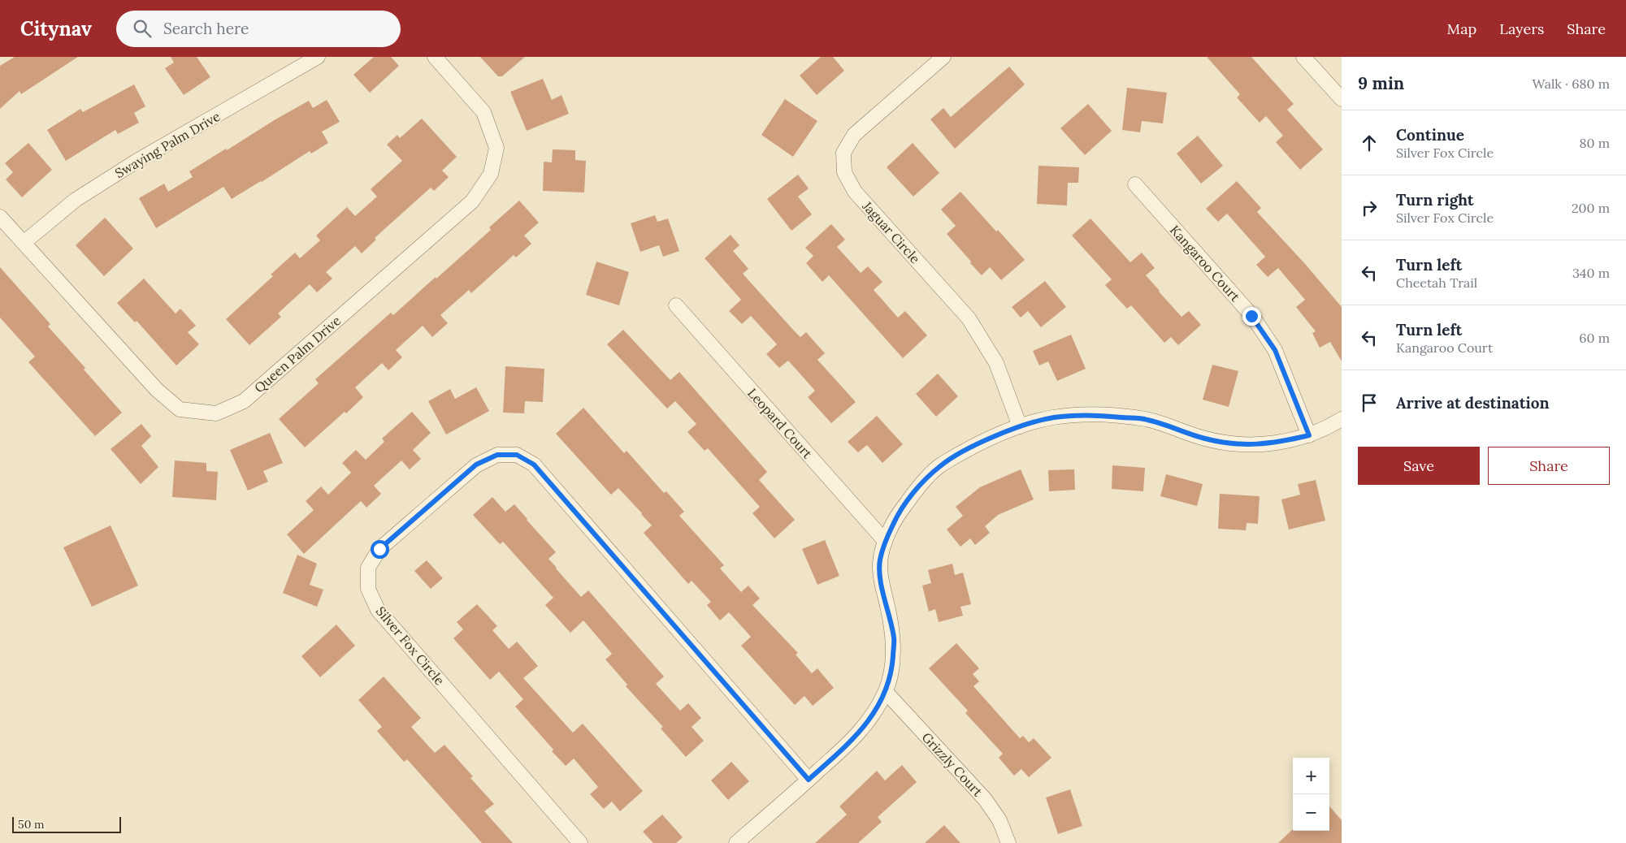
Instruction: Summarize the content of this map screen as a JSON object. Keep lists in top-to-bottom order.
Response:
{
  "streets": {
    "street": [
      "Swaying Palm Drive",
      "Jaguar Circle",
      "Kangaroo Court",
      "Queen Palm Drive",
      "Leopard Court",
      "Silver Fox Circle",
      "Grizzly Court"
    ]
  },
  "crossings": [
    ["Swaying Palm Drive", "Queen Palm Drive"]
  ],
  "scale_bar": "50 m",
  "page": {
    "header": "Citynav",
    "search": "Search here",
    "nav": ["Map", "Layers", "Share"],
    "heading": ["9 min", "Walk · 680 m"],
    "list": [
      ["Continue", "Silver Fox Circle", "80 m"],
      ["Turn right", "Silver Fox Circle", "200 m"],
      ["Turn left", "Cheetah Trail", "340 m"],
      ["Turn left", "Kangaroo Court", "60 m"],
      "Arrive at destination"
    ],
    "buttons": ["Save", "Share"],
    "map_buttons": ["+", "−"],
    "scale": "50 m"
  }
}
